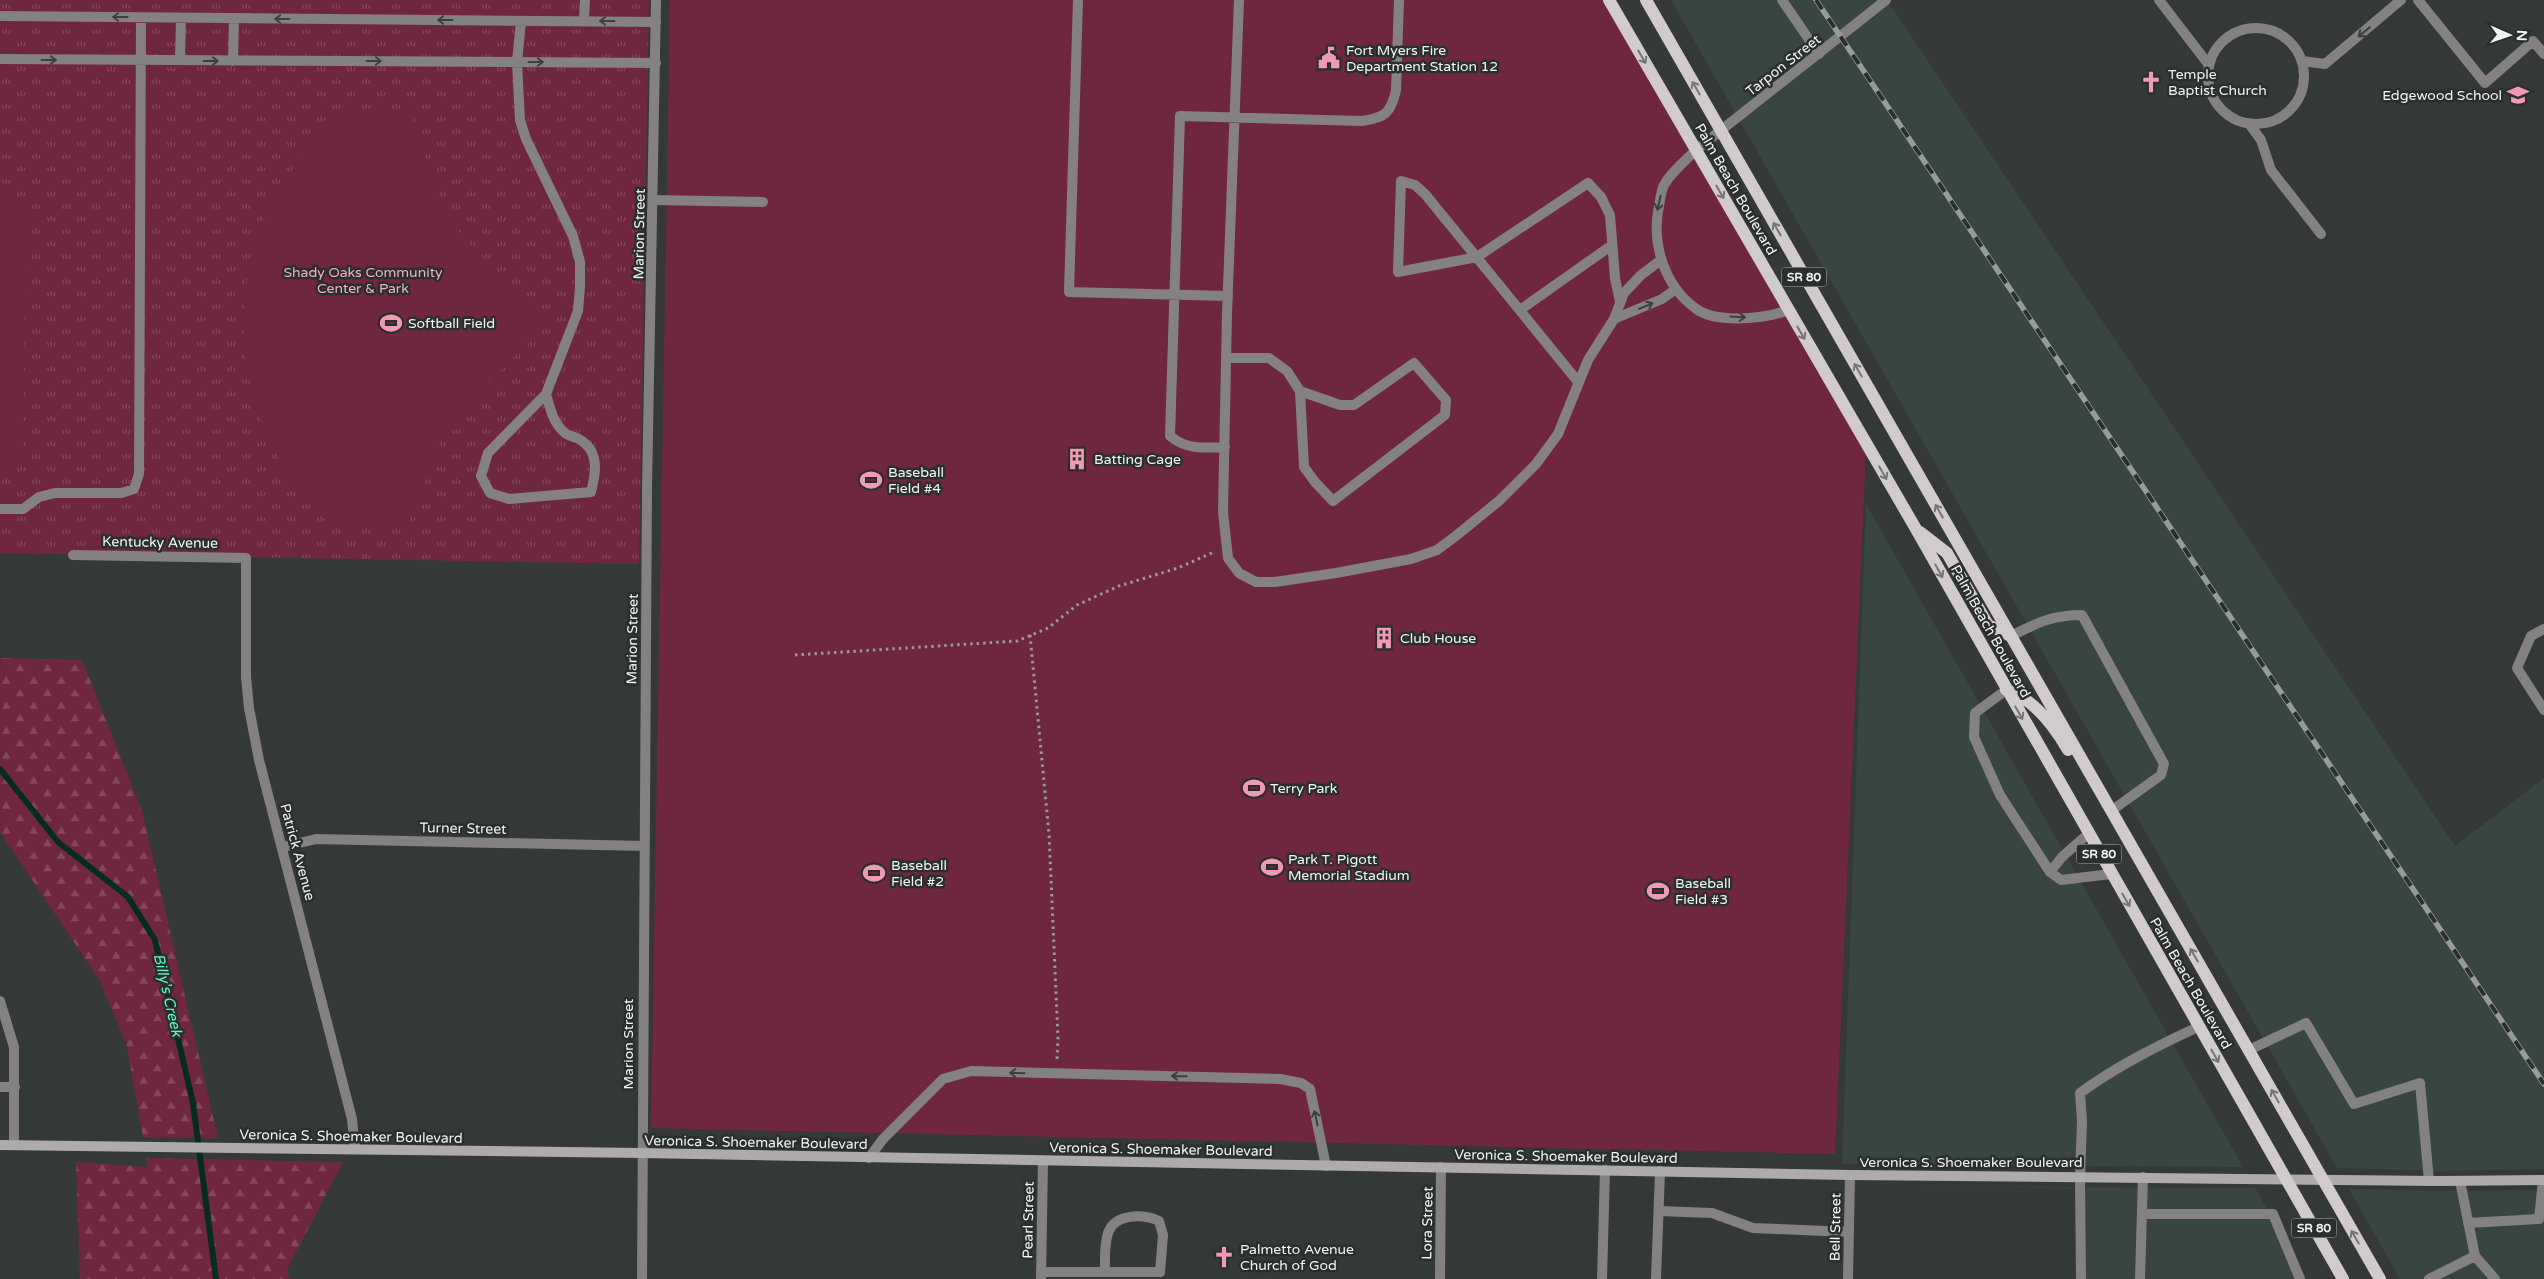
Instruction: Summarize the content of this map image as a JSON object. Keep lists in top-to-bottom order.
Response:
{
  "streets": {
    "main road": ["Palm Beach Boulevard", "SR 80"],
    "street": [
      "Tarpon Street",
      "Marion Street",
      "Kentucky Avenue",
      "Turner Street",
      "Patrick Avenue",
      "Veronica S. Shoemaker Boulevard",
      "Pearl Street",
      "Lora Street",
      "Bell Street"
    ]
  },
  "crossings": [
    ["Tarpon Street", "Palm Beach Boulevard"],
    ["Palm Beach Boulevard", "Veronica S. Shoemaker Boulevard"],
    ["Marion Street", "Turner Street"],
    ["Marion Street", "Veronica S. Shoemaker Boulevard"],
    ["Kentucky Avenue", "Patrick Avenue"],
    ["Turner Street", "Patrick Avenue"],
    ["Patrick Avenue", "Veronica S. Shoemaker Boulevard"],
    ["Veronica S. Shoemaker Boulevard", "Pearl Street"],
    ["Veronica S. Shoemaker Boulevard", "Lora Street"],
    ["Veronica S. Shoemaker Boulevard", "Bell Street"]
  ],
  "water": ["Billy's Creek"],
  "parks": ["Shady Oaks Community Center & Park"],
  "places": {
    "public building": ["Fort Myers Fire Department Station 12"],
    "church": ["Temple Baptist Church", "Palmetto Avenue Church of God"],
    "school or university": ["Edgewood School"],
    "sports": [
      "Softball Field",
      "Baseball Field #4",
      "Terry Park",
      "Park T. Pigott Memorial Stadium",
      "Baseball Field #2",
      "Baseball Field #3"
    ],
    "building": ["Batting Cage", "Club House"]
  },
  "north": "right"
}
